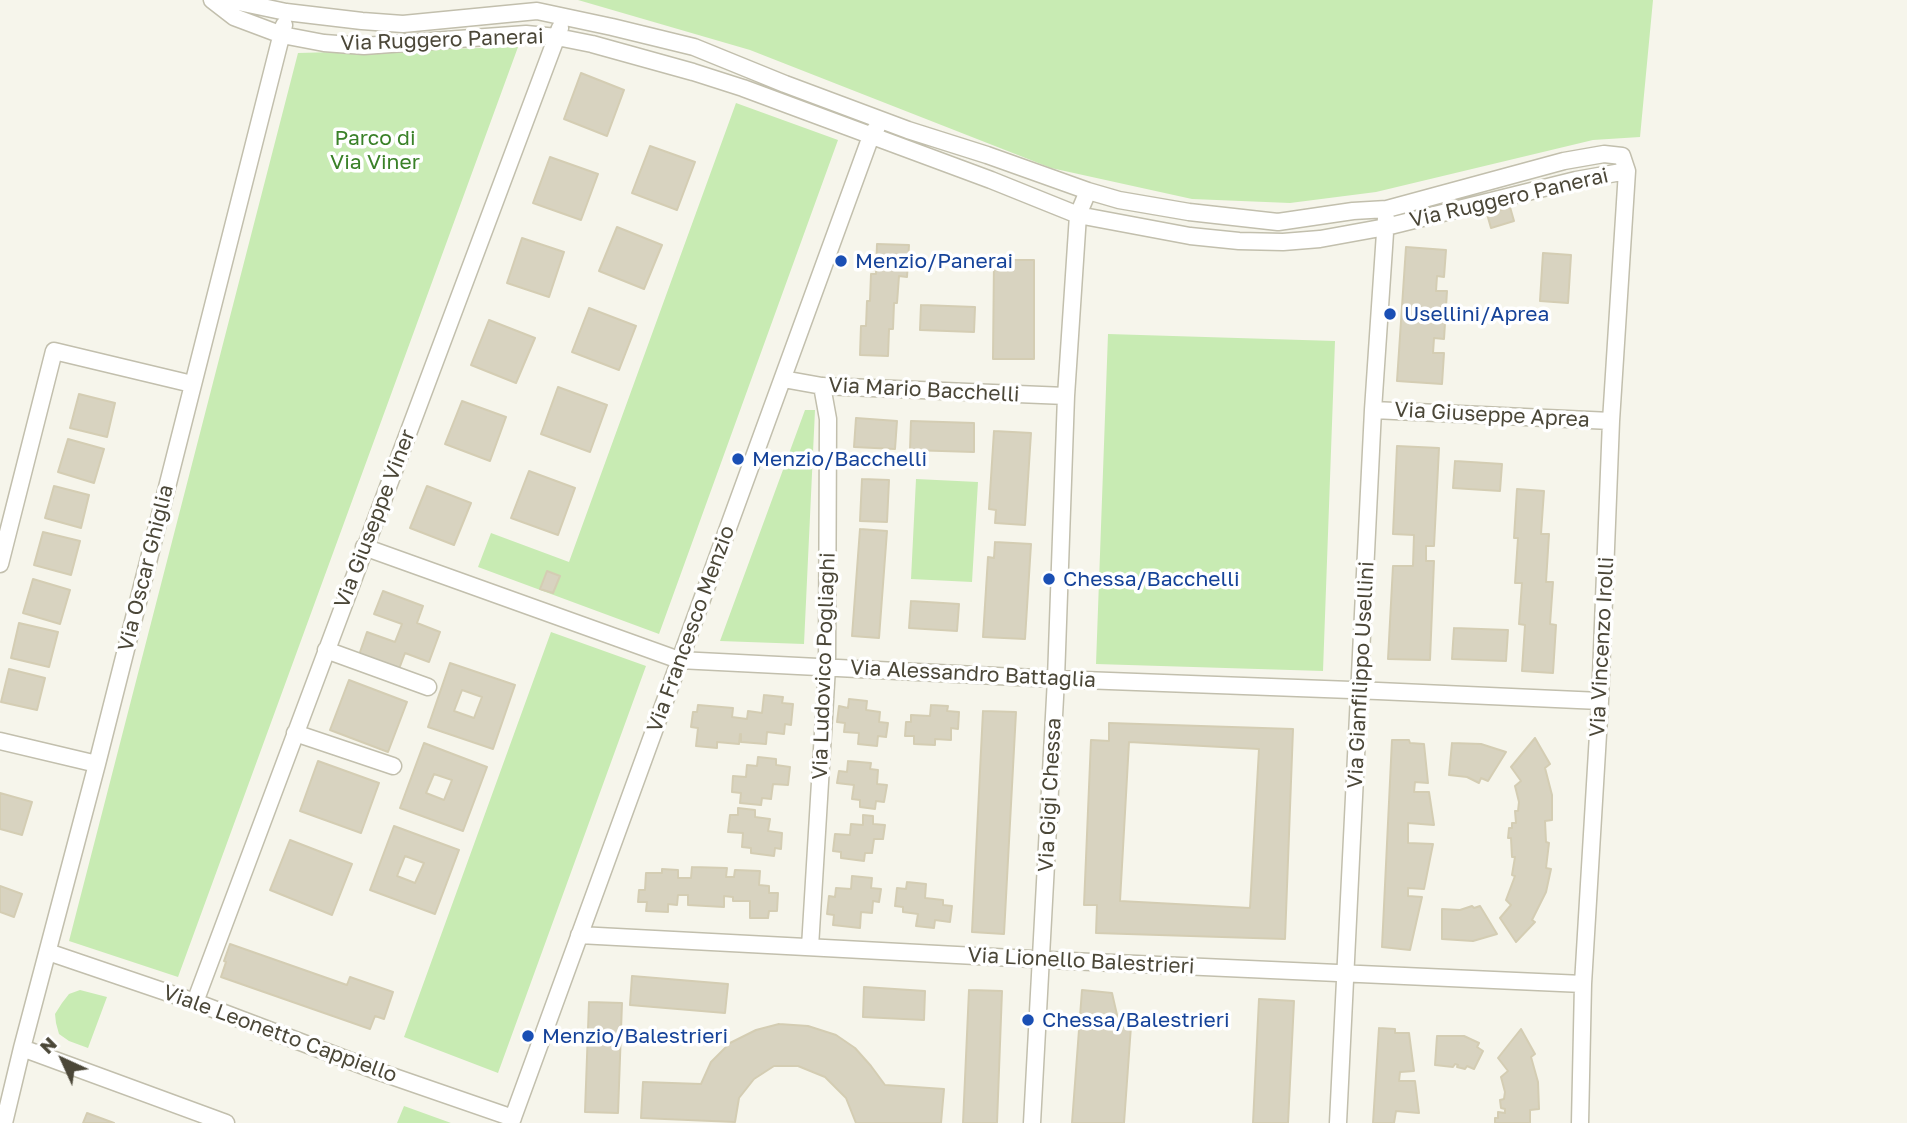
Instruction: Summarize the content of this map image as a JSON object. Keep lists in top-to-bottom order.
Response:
{
  "streets": {
    "street": [
      "Via Ruggero Panerai",
      "Via Mario Bacchelli",
      "Via Giuseppe Aprea",
      "Via Giuseppe Viner",
      "Via Oscar Ghiglia",
      "Via Francesco Menzio",
      "Via Vincenzo Irolli",
      "Via Ludovico Pogliaghi",
      "Via Alessandro Battaglia",
      "Via Gianfilippo Usellini",
      "Via Gigi Chessa",
      "Via Lionello Balestrieri",
      "Viale Leonetto Cappiello"
    ]
  },
  "crossings": [
    ["Via Ruggero Panerai", "Via Giuseppe Viner"],
    ["Via Ruggero Panerai", "Via Oscar Ghiglia"],
    ["Via Ruggero Panerai", "Via Francesco Menzio"],
    ["Via Ruggero Panerai", "Via Vincenzo Irolli"],
    ["Via Ruggero Panerai", "Via Gianfilippo Usellini"],
    ["Via Ruggero Panerai", "Via Gigi Chessa"],
    ["Via Mario Bacchelli", "Via Francesco Menzio"],
    ["Via Mario Bacchelli", "Via Ludovico Pogliaghi"],
    ["Via Mario Bacchelli", "Via Gigi Chessa"],
    ["Via Giuseppe Aprea", "Via Vincenzo Irolli"],
    ["Via Giuseppe Aprea", "Via Gianfilippo Usellini"],
    ["Via Giuseppe Viner", "Via Alessandro Battaglia"],
    ["Via Giuseppe Viner", "Viale Leonetto Cappiello"],
    ["Via Oscar Ghiglia", "Viale Leonetto Cappiello"],
    ["Via Francesco Menzio", "Via Alessandro Battaglia"],
    ["Via Francesco Menzio", "Via Lionello Balestrieri"],
    ["Via Francesco Menzio", "Viale Leonetto Cappiello"],
    ["Via Vincenzo Irolli", "Via Alessandro Battaglia"],
    ["Via Vincenzo Irolli", "Via Lionello Balestrieri"],
    ["Via Ludovico Pogliaghi", "Via Alessandro Battaglia"],
    ["Via Ludovico Pogliaghi", "Via Lionello Balestrieri"],
    ["Via Alessandro Battaglia", "Via Gianfilippo Usellini"],
    ["Via Alessandro Battaglia", "Via Gigi Chessa"],
    ["Via Gianfilippo Usellini", "Via Lionello Balestrieri"],
    ["Via Gigi Chessa", "Via Lionello Balestrieri"]
  ],
  "parks": ["Parco di Via Viner"],
  "places": [
    "Menzio/Panerai",
    "Usellini/Aprea",
    "Menzio/Bacchelli",
    "Chessa/Bacchelli",
    "Chessa/Balestrieri",
    "Menzio/Balestrieri"
  ],
  "north": "top left"
}
